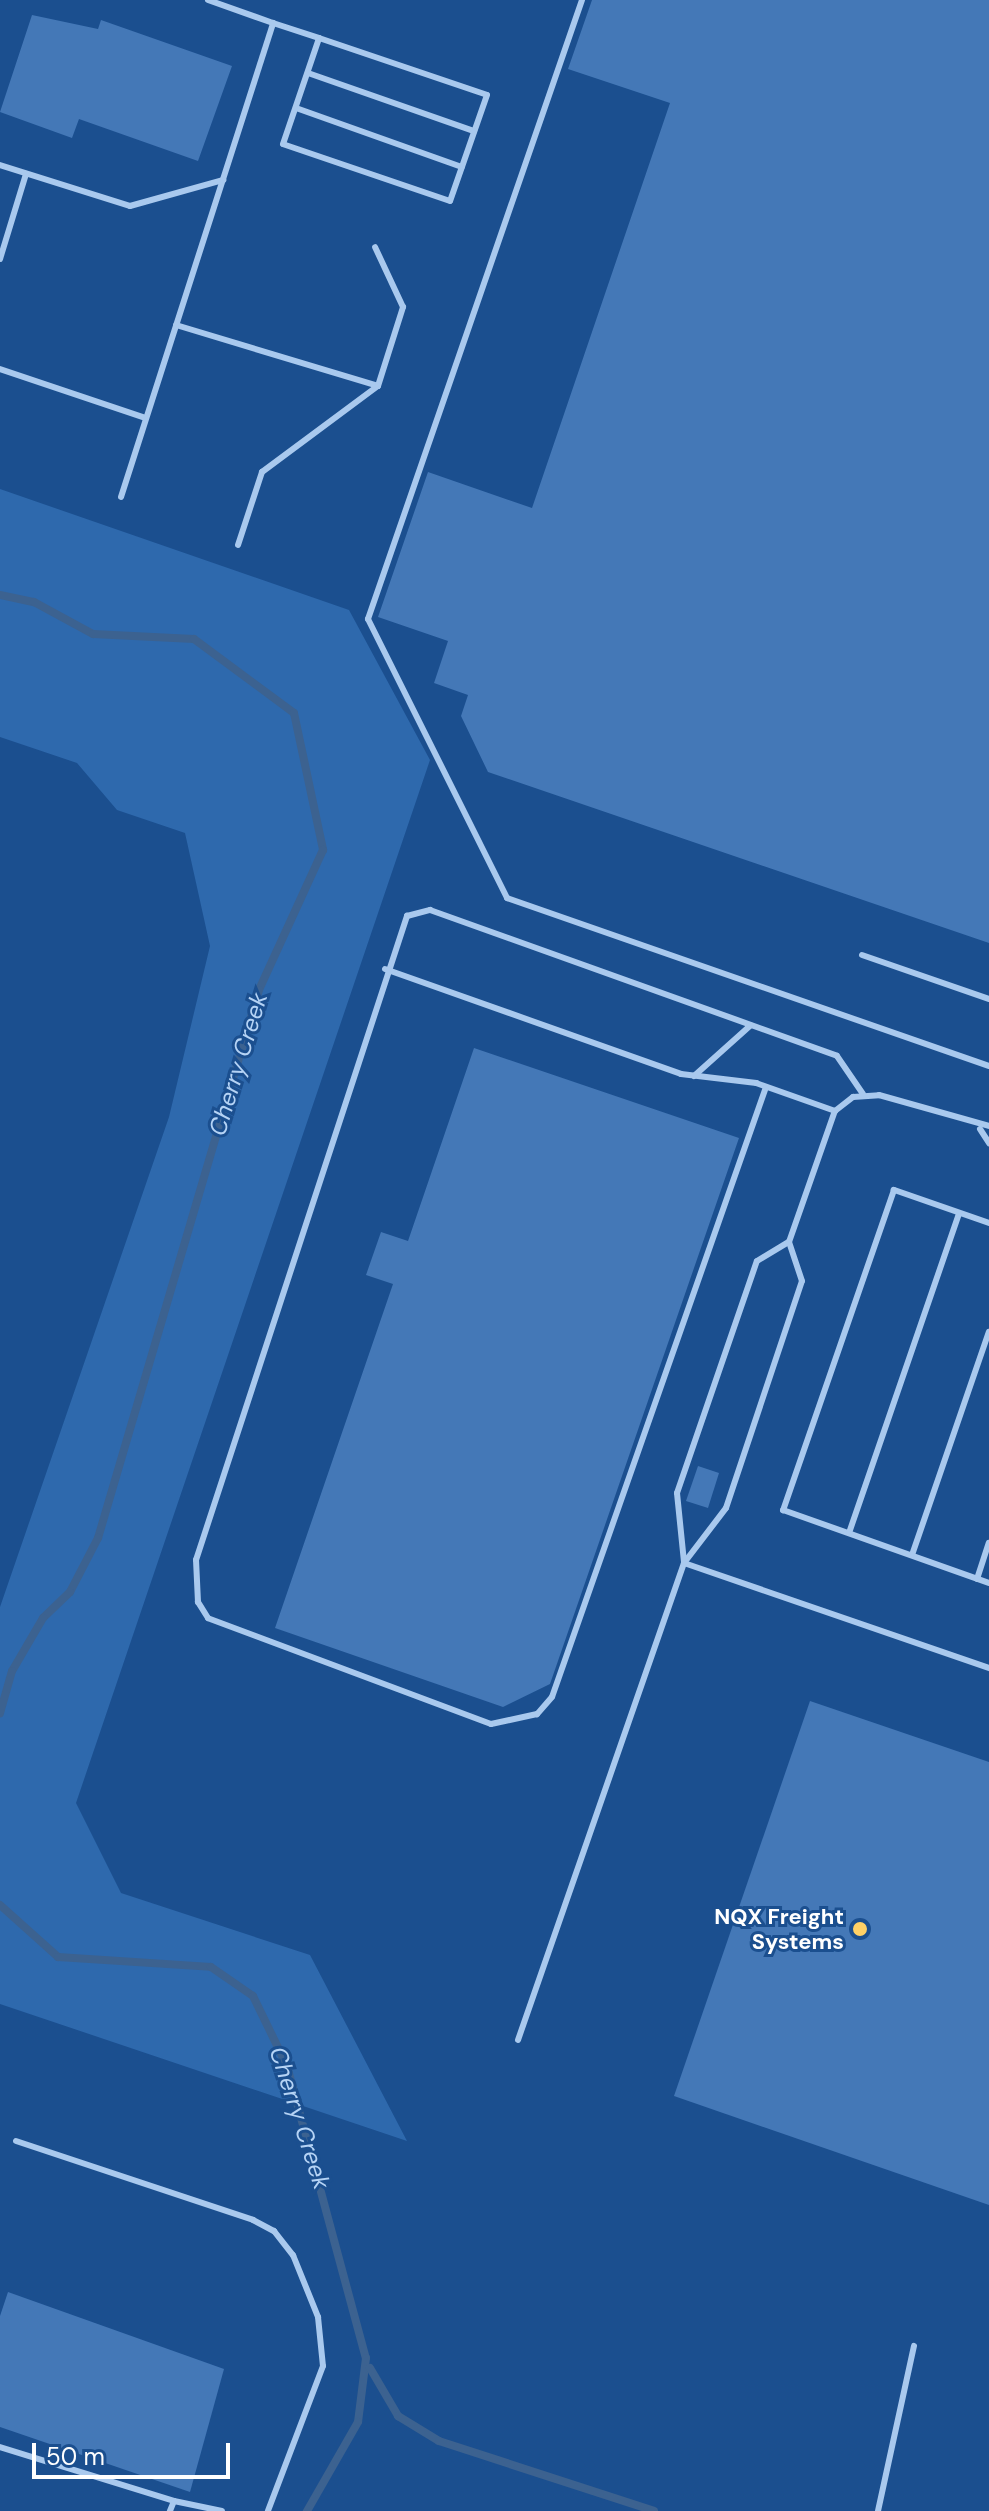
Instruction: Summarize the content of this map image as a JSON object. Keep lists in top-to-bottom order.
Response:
{
  "water": ["Cherry Creek"],
  "places": ["NQX Freight Systems"],
  "scale_bar": "50 m"
}
